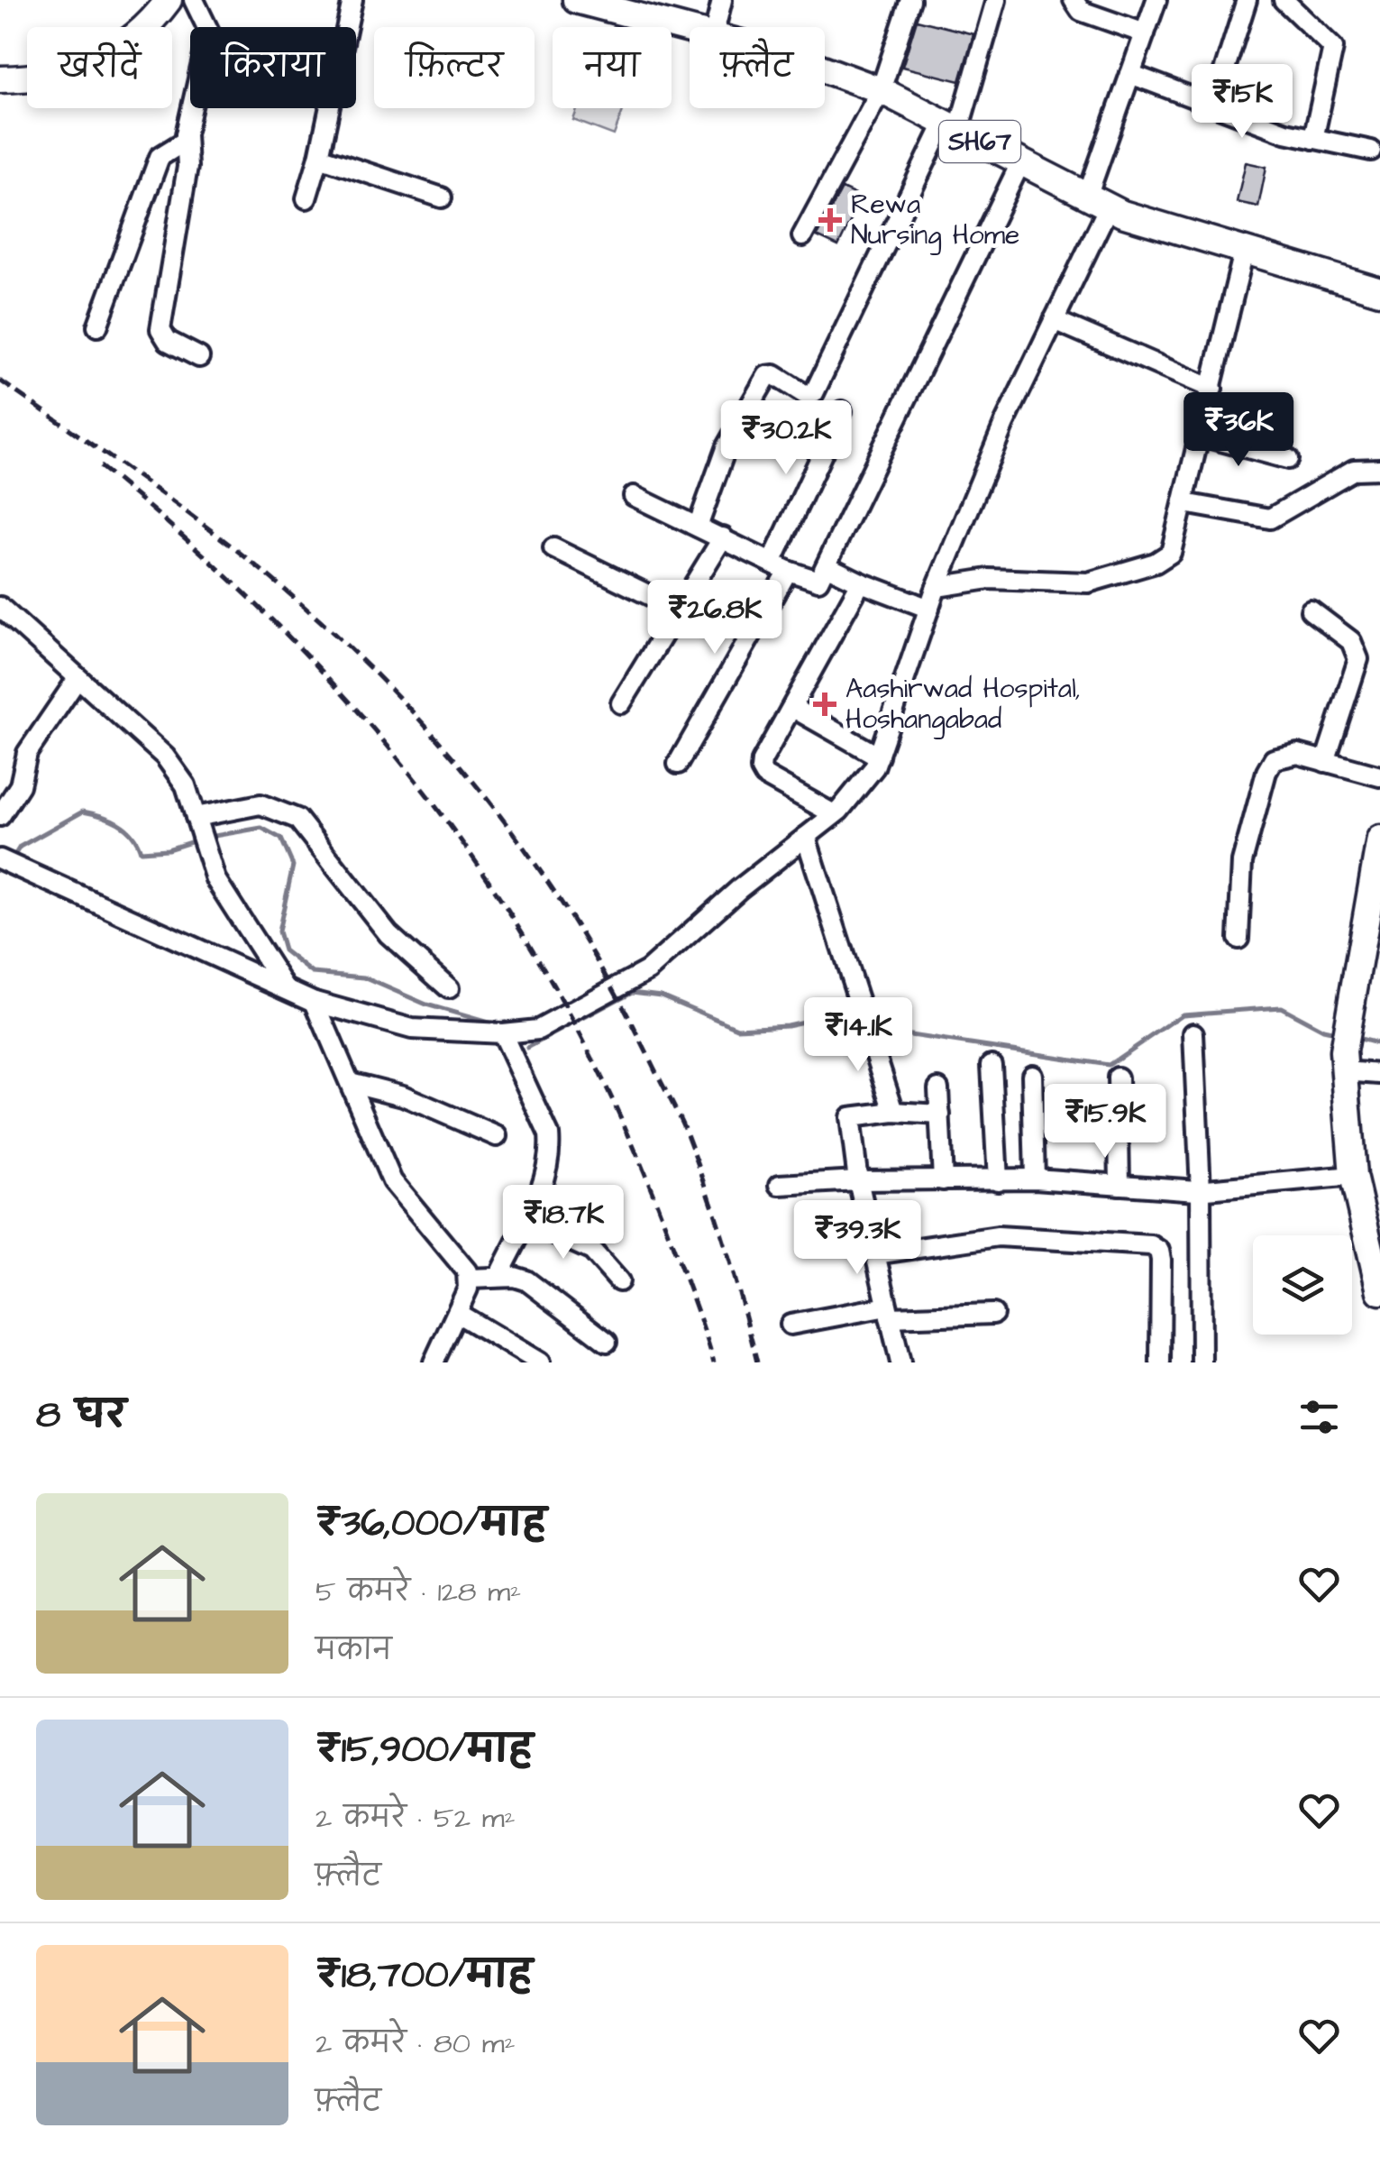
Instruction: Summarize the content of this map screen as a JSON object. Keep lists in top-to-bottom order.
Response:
{
  "streets": {
    "main road": ["SH67"]
  },
  "places": {
    "health": ["Rewa Nursing Home", "Aashirwad Hospital, Hoshangabad"]
  },
  "page": {
    "chip": [
      "खरीदें",
      "किराया",
      "फ़िल्टर",
      "नया",
      "फ़्लैट"
    ],
    "price": [
      "₹15K",
      "₹36K",
      "₹30.2K",
      "₹26.8K",
      "₹14.1K",
      "₹15.9K",
      "₹18.7K",
      "₹39.3K"
    ],
    "heading": "8 घर",
    "list": [
      {
        "name": "₹36,000/माह",
        "note": "5 कमरे · 128 m² · मकान"
      },
      {
        "name": "₹15,900/माह",
        "note": "2 कमरे · 52 m² · फ़्लैट"
      },
      {
        "name": "₹18,700/माह",
        "note": "2 कमरे · 80 m² · फ़्लैट"
      }
    ]
  }
}
